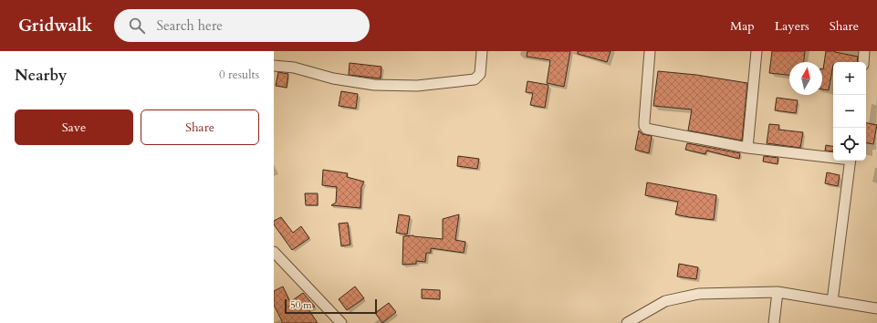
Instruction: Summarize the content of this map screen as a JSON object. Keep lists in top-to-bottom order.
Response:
{
  "scale_bar": "50 m",
  "north": "top",
  "page": {
    "header": "Gridwalk",
    "search": "Search here",
    "nav": ["Map", "Layers", "Share"],
    "heading": ["Nearby", "0 results"],
    "map_buttons": ["+", "−"],
    "buttons": ["Save", "Share"],
    "scale": "50 m"
  }
}
